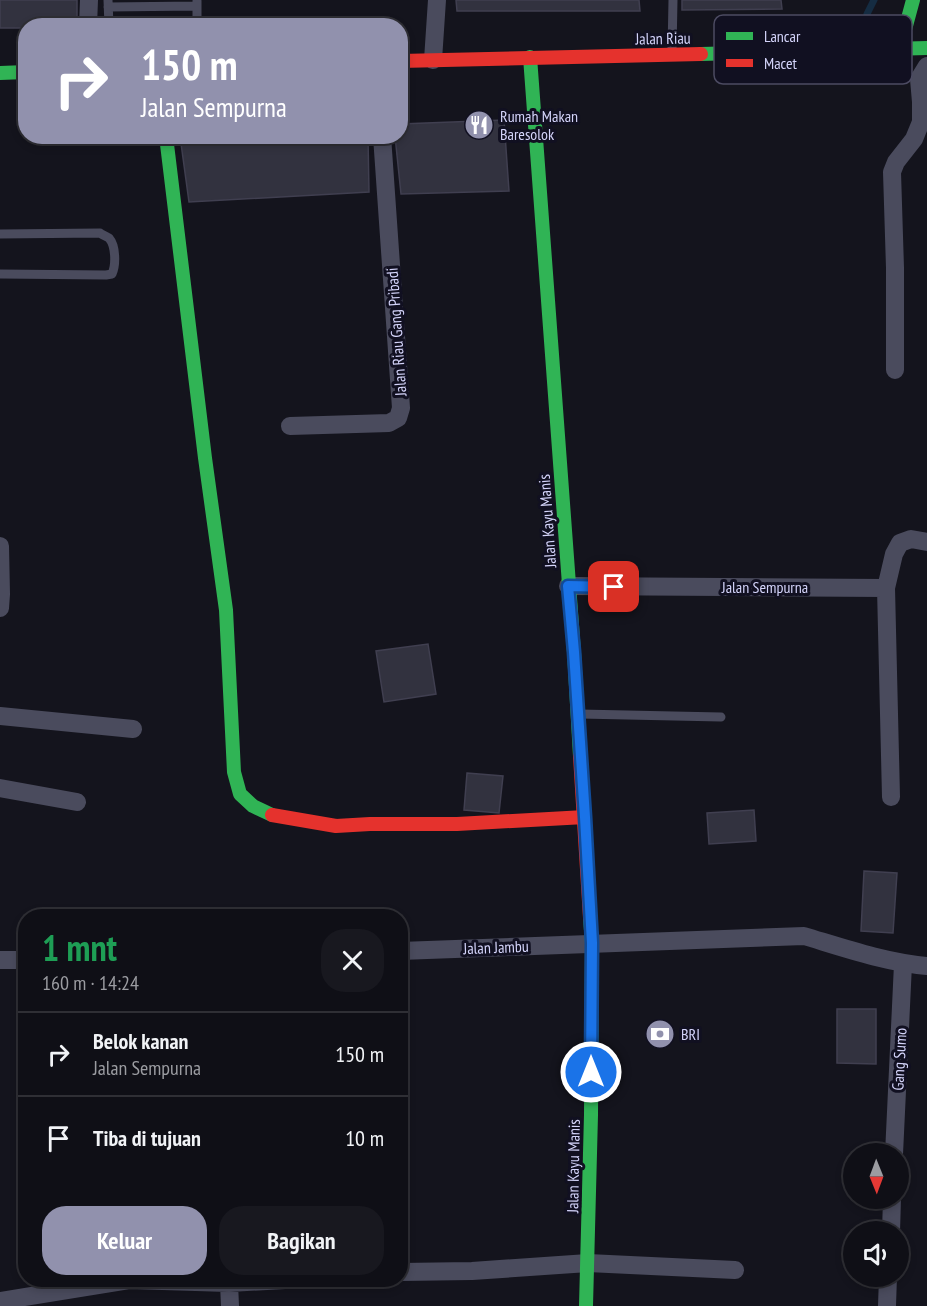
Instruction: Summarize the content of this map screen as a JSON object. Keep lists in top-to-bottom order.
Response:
{
  "streets": {
    "street": [
      "Jalan Riau",
      "Jalan Riau Gang Pribadi",
      "Jalan Kayu Manis",
      "Jalan Sempurna",
      "Jalan Jambu",
      "Gang Sumo"
    ]
  },
  "crossings": [
    ["Jalan Riau", "Jalan Kayu Manis"],
    ["Jalan Kayu Manis", "Jalan Sempurna"],
    ["Jalan Kayu Manis", "Jalan Jambu"],
    ["Jalan Jambu", "Gang Sumo"]
  ],
  "places": {
    "restaurant": ["Rumah Makan Baresolok"],
    "bank": ["BRI"]
  },
  "legend": ["Lancar", "Macet"],
  "north": "bottom",
  "page": {
    "turn": ["150 m", "Jalan Sempurna"],
    "heading": ["1 mnt", "160 m · 14:24"],
    "list": [
      {
        "name": "Belok kanan",
        "note": "Jalan Sempurna",
        "value": "150 m"
      },
      {
        "name": "Tiba di tujuan",
        "value": "10 m"
      }
    ],
    "buttons": ["Keluar", "Bagikan"]
  }
}
